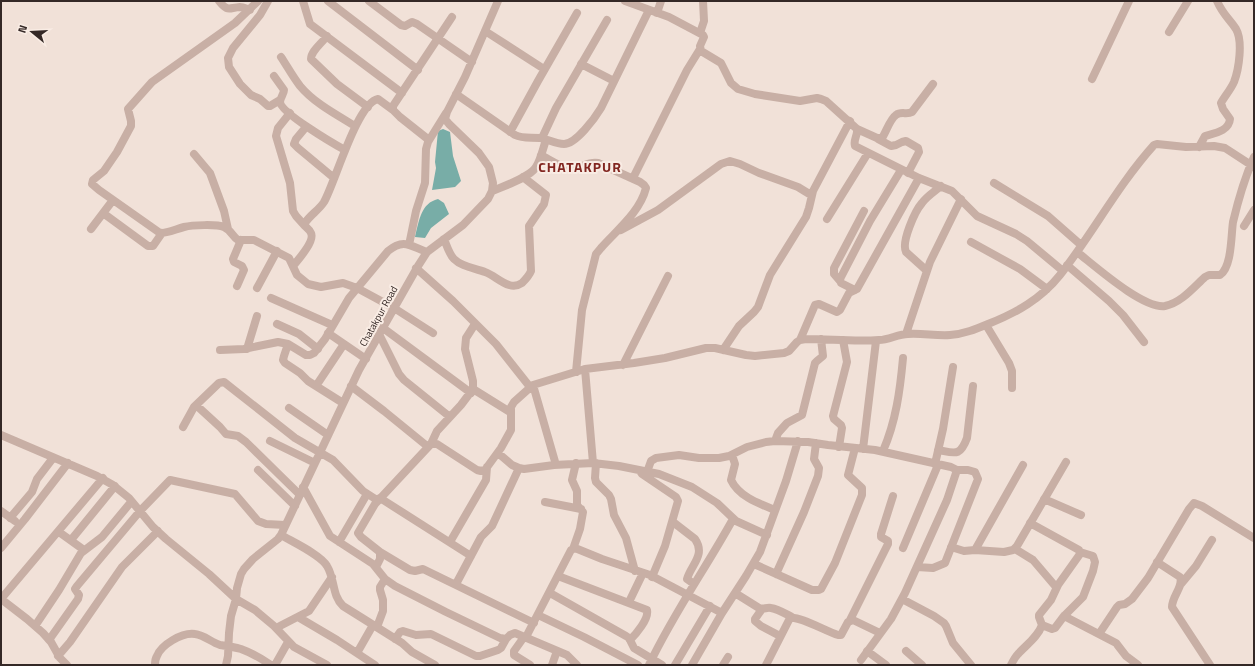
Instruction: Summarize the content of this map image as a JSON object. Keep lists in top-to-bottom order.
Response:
{
  "streets": {
    "street": ["Chatakpur Road"]
  },
  "districts": ["CHATAKPUR"],
  "north": "left"
}
